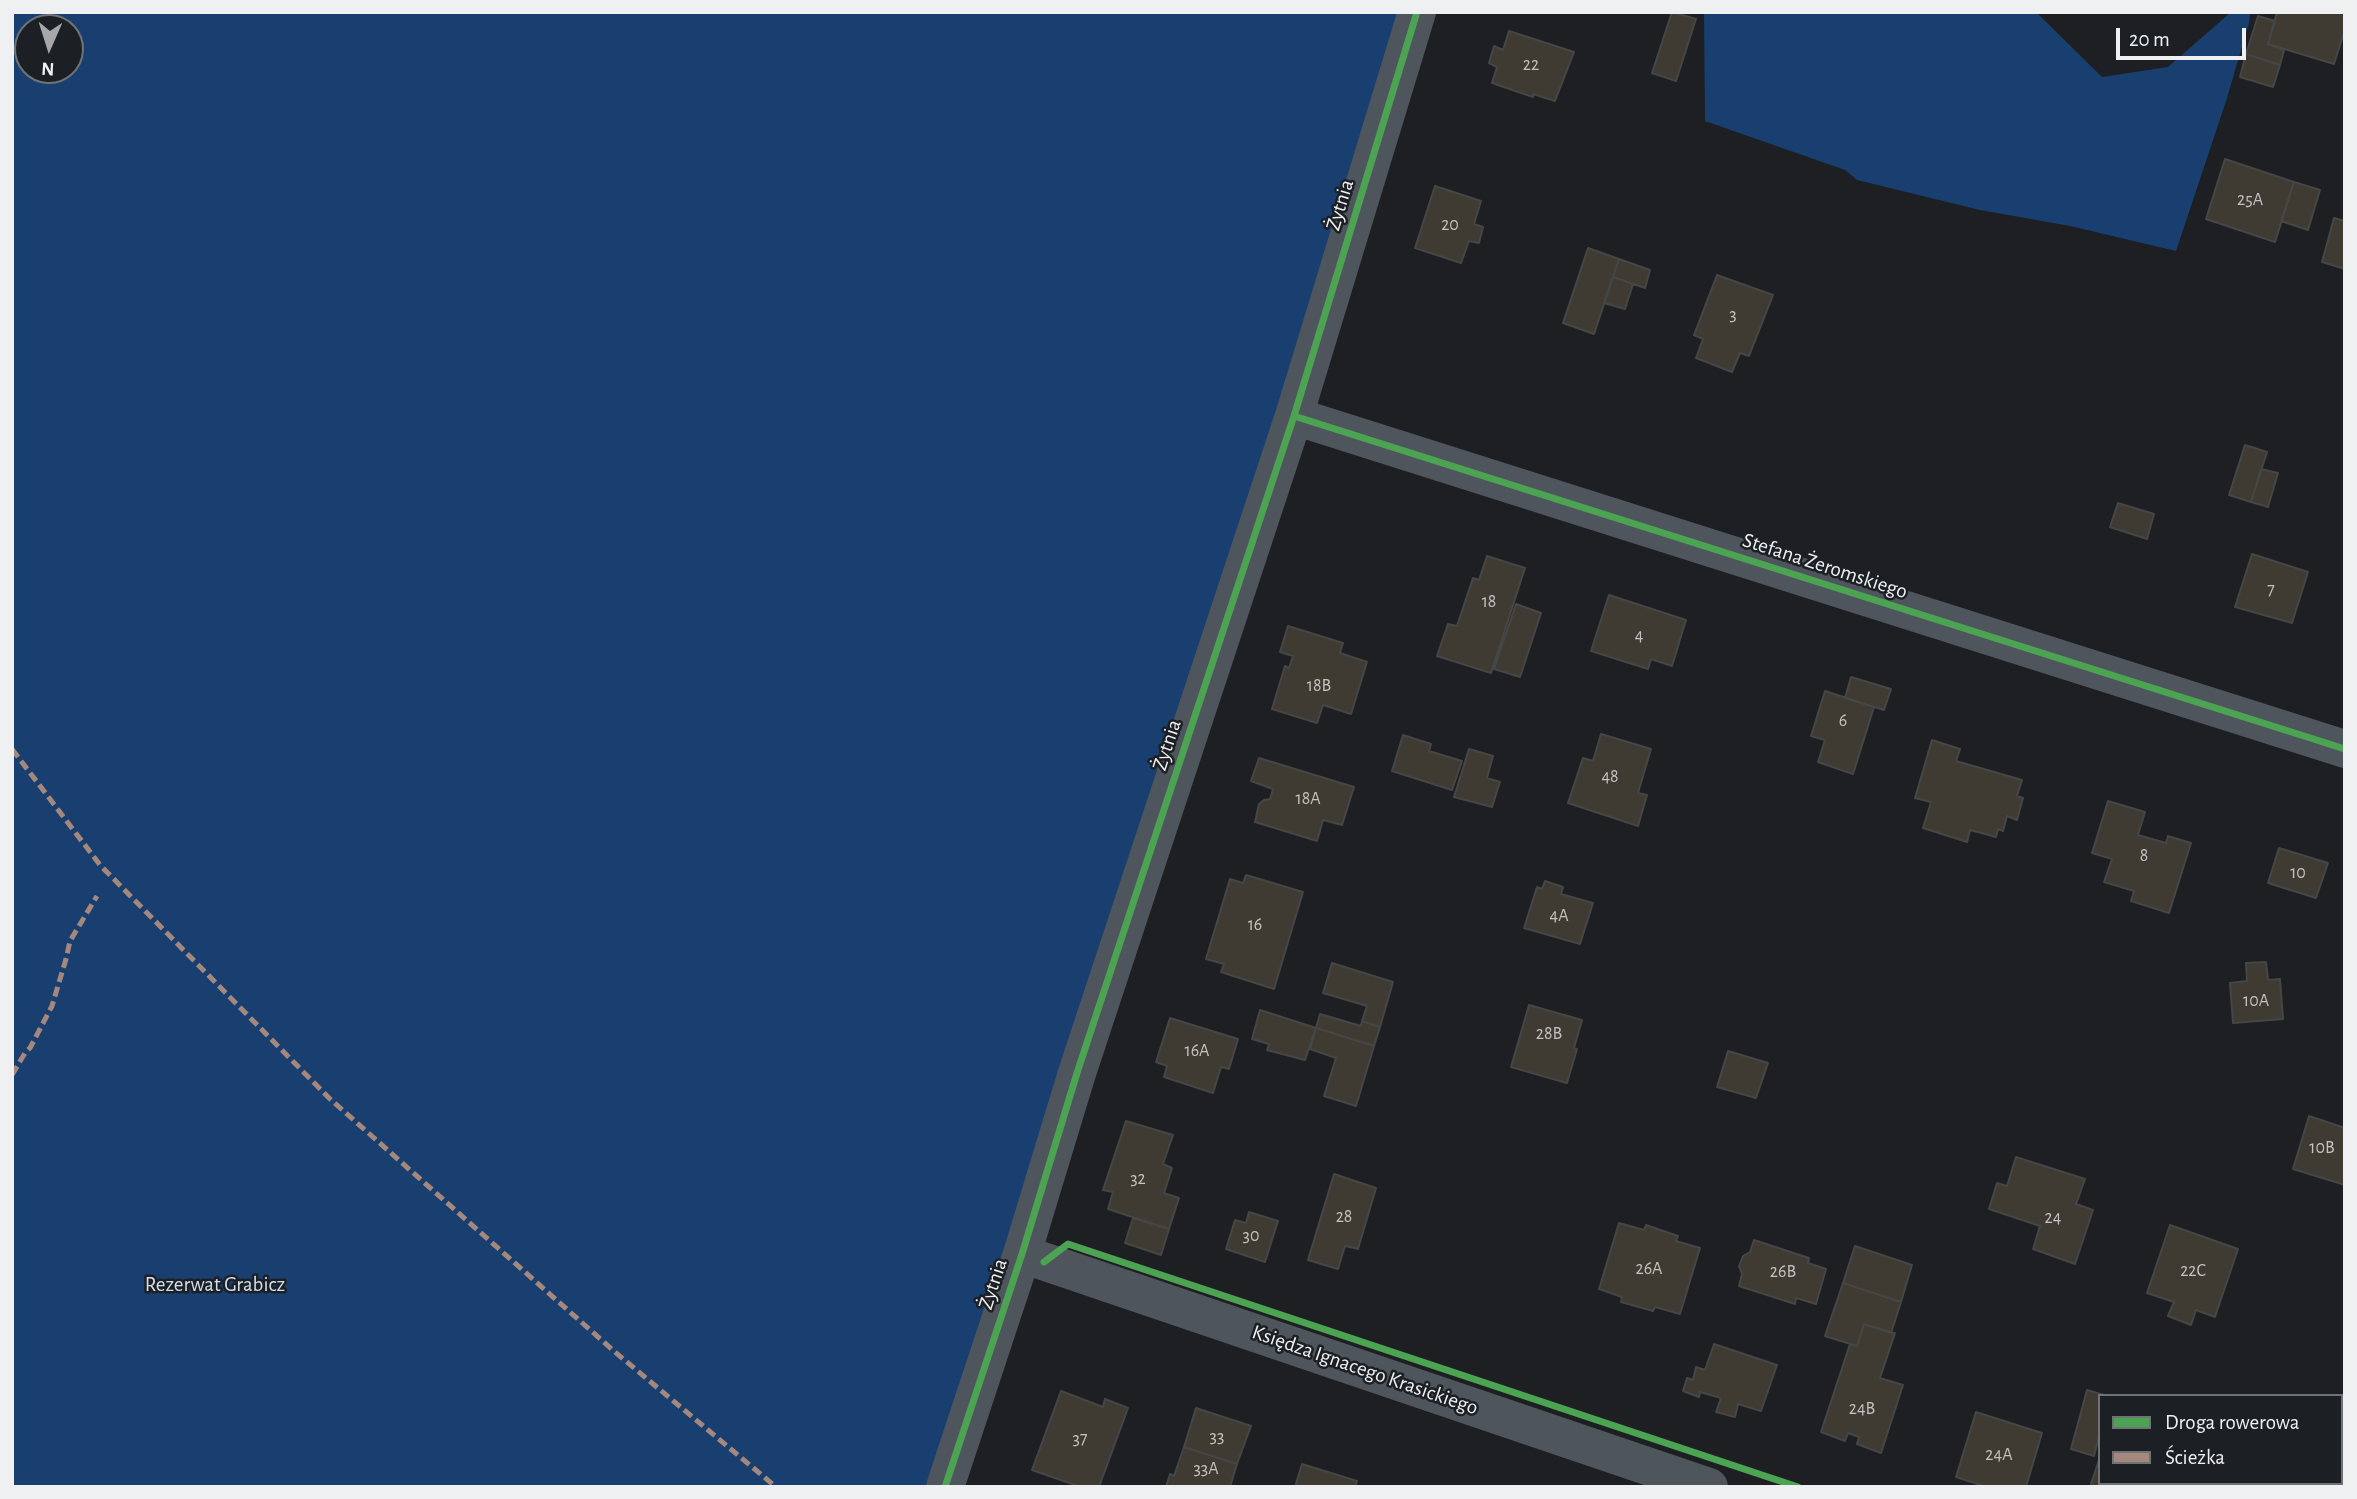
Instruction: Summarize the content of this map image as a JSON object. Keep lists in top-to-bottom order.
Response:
{
  "streets": {
    "street": ["Żytnia", "Stefana Żeromskiego", "Księdza Ignacego Krasickiego"]
  },
  "crossings": [
    ["Żytnia", "Stefana Żeromskiego"],
    ["Żytnia", "Księdza Ignacego Krasickiego"]
  ],
  "parks": ["Rezerwat Grabicz"],
  "house_numbers": [
    "22",
    "25A",
    "20",
    "3",
    "7",
    "18",
    "4",
    "18B",
    "6",
    "48",
    "18A",
    "8",
    "10",
    "4A",
    "16",
    "10A",
    "28B",
    "16A",
    "10B",
    "32",
    "28",
    "24",
    "30",
    "26A",
    "22C",
    "26B",
    "24B",
    "33",
    "37",
    "24A",
    "33A"
  ],
  "legend": ["Droga rowerowa", "Ścieżka"],
  "scale_bar": "20 m",
  "north": "bottom"
}
